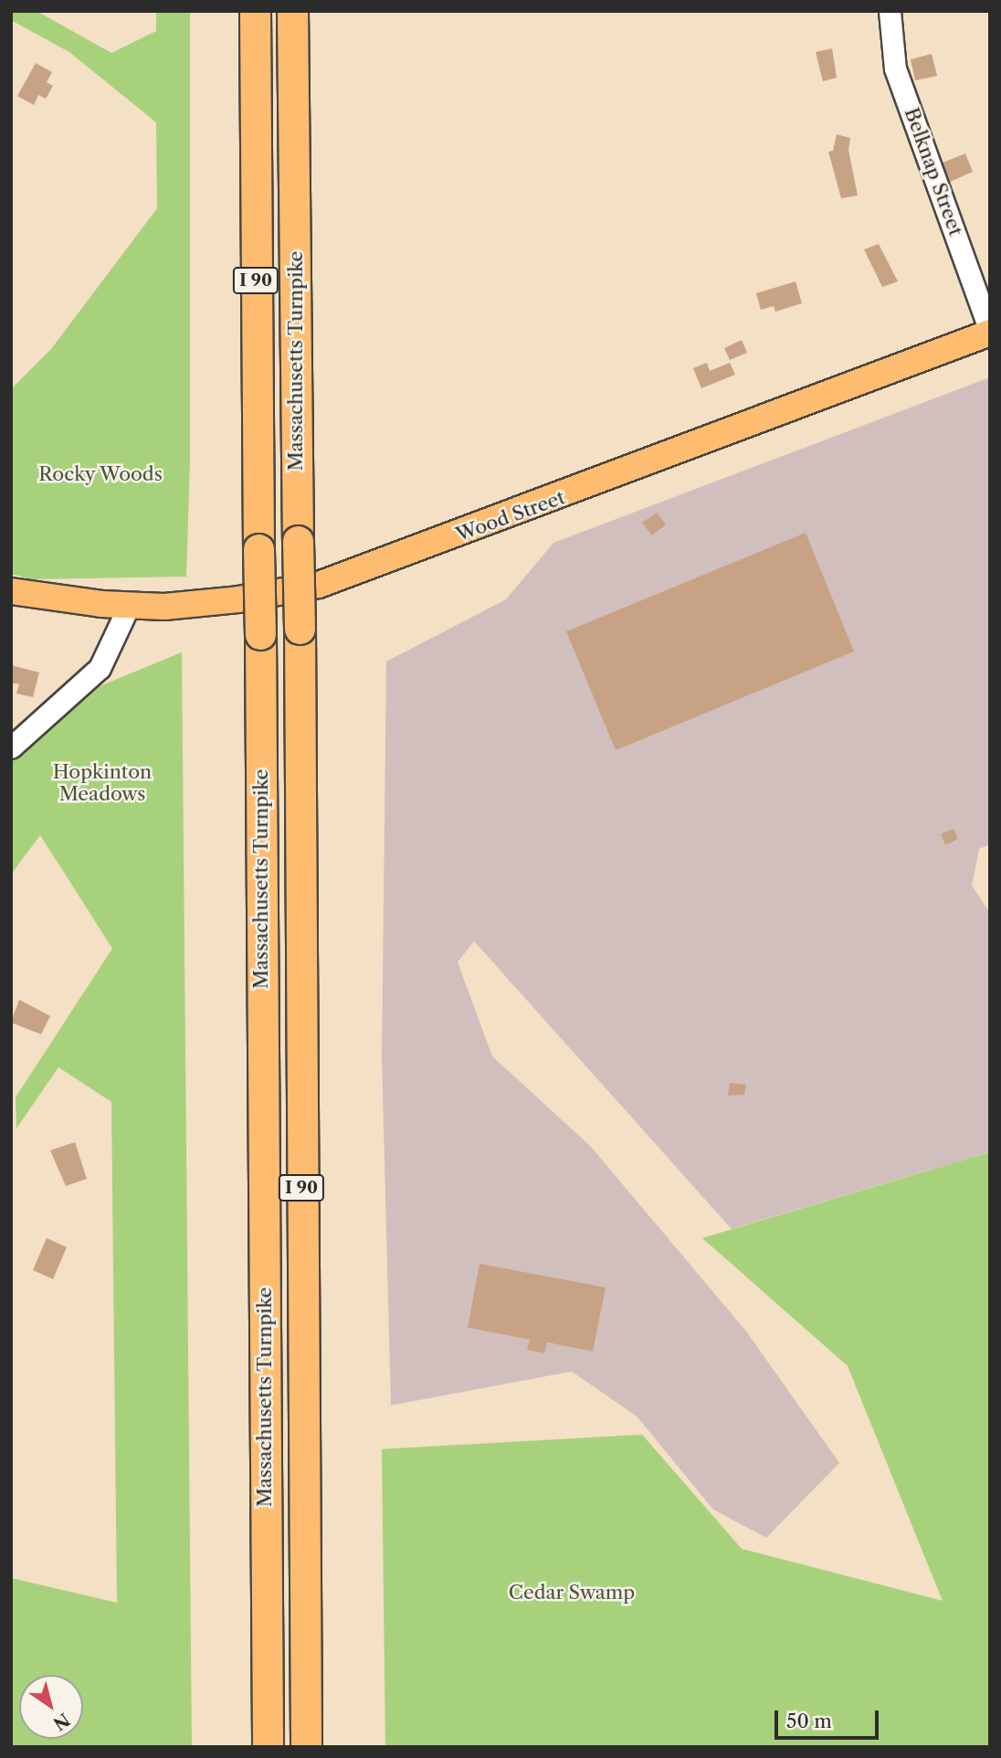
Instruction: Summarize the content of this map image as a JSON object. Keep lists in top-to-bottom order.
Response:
{
  "streets": {
    "highway": ["I 90", "Massachusetts Turnpike"],
    "main road": ["Wood Street"],
    "street": ["Belknap Street"]
  },
  "crossings": [
    ["Belknap Street", "Wood Street"]
  ],
  "parks": ["Rocky Woods", "Hopkinton Meadows", "Cedar Swamp"],
  "scale_bar": "50 m",
  "north": "bottom right"
}
